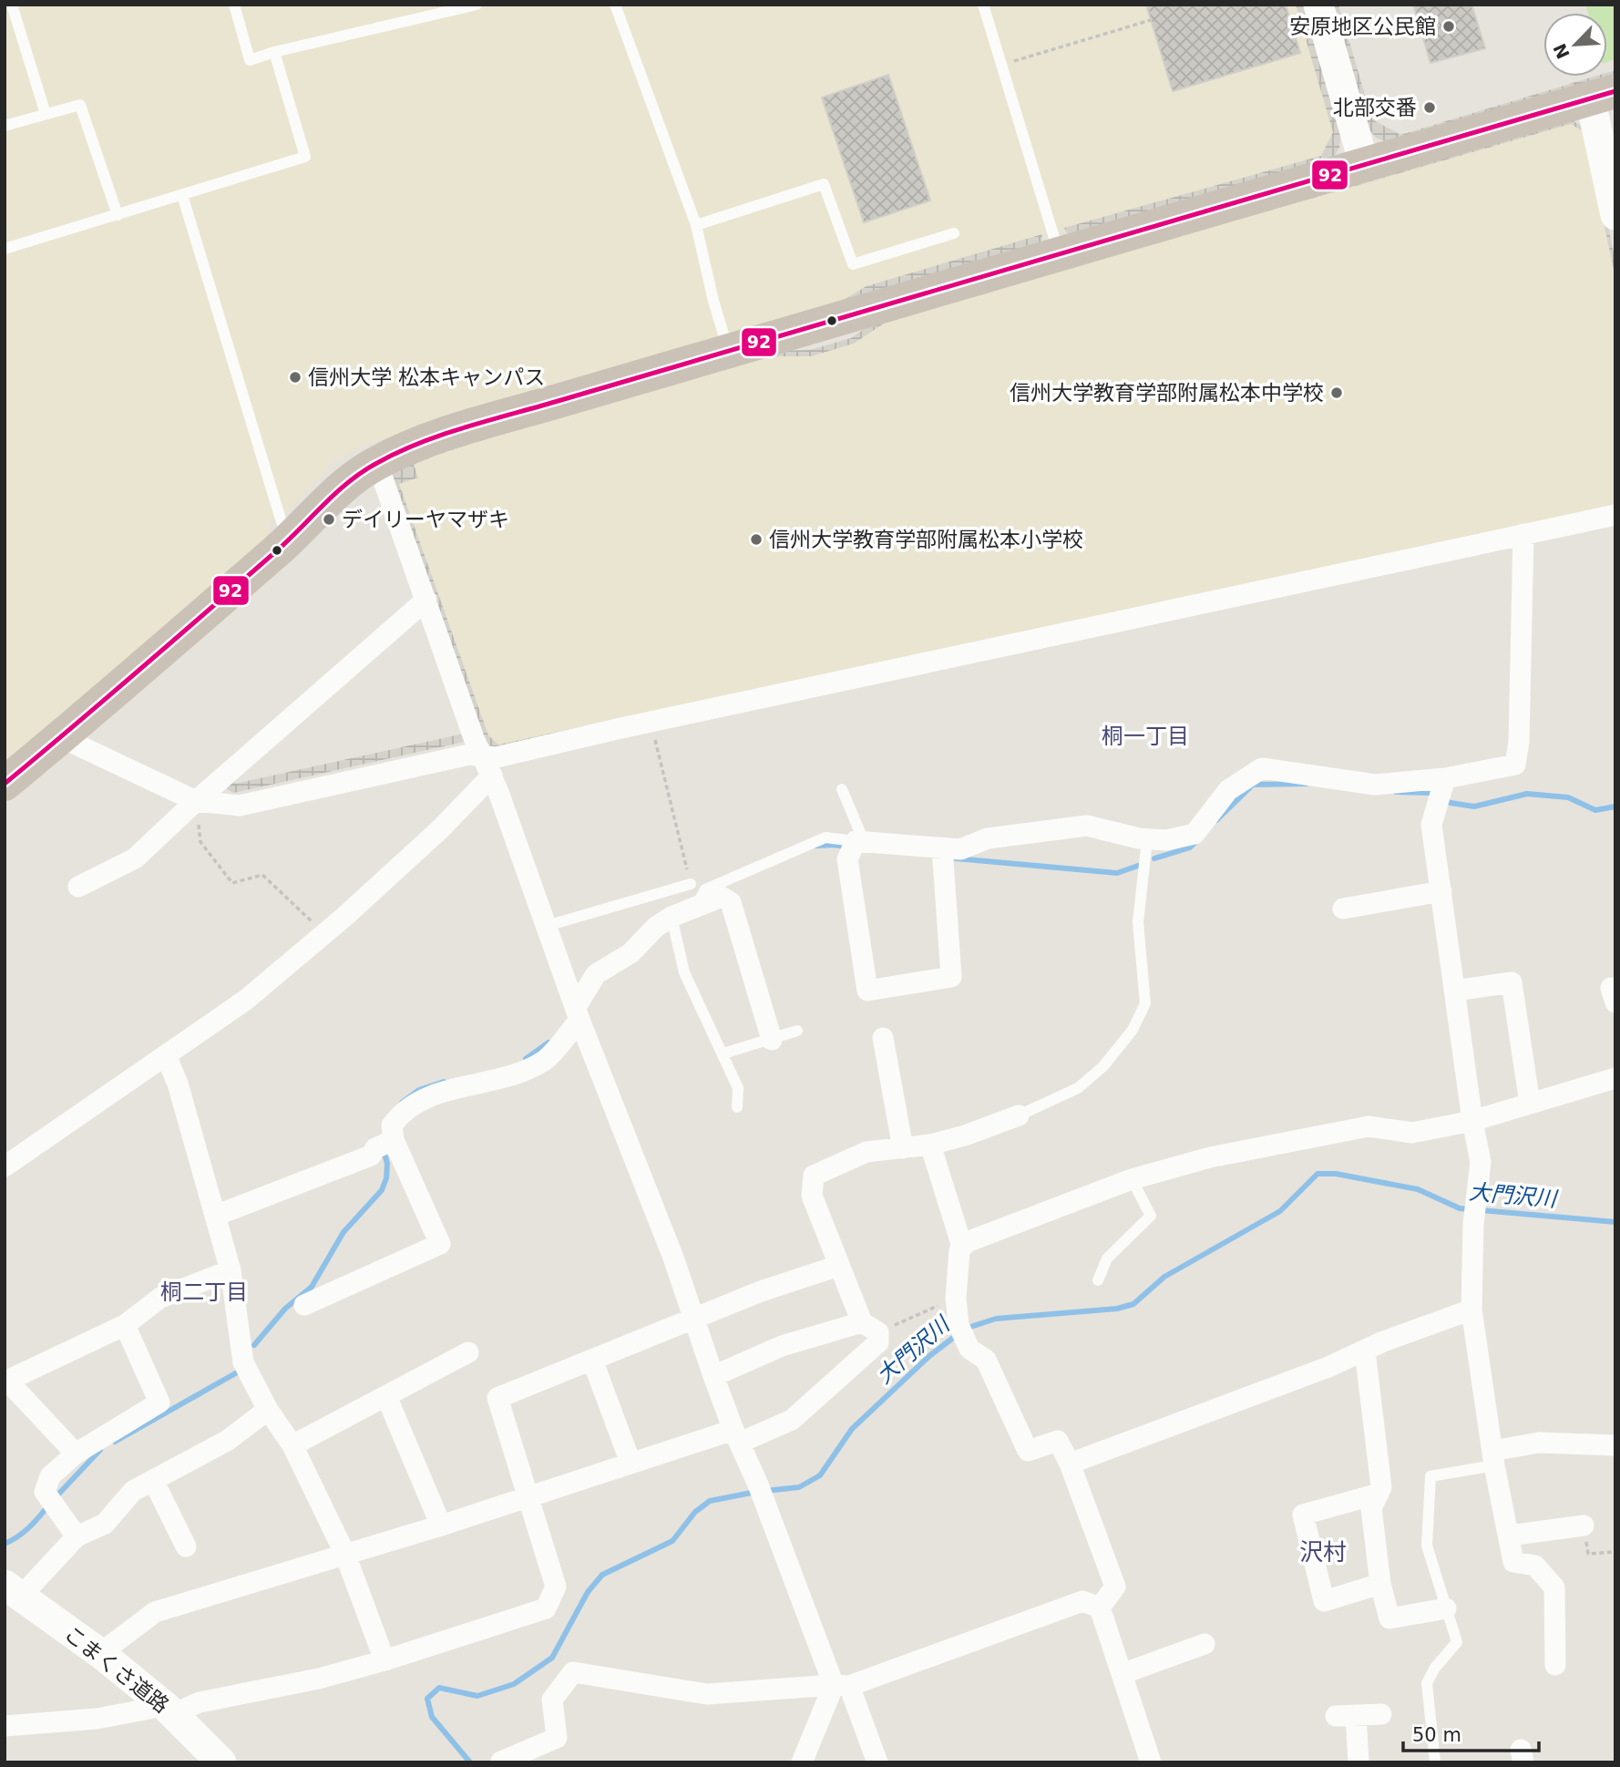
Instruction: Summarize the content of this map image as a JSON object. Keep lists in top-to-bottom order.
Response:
{
  "streets": {
    "street": ["こまくさ道路"]
  },
  "districts": ["桐一丁目", "桐二丁目", "沢村"],
  "water": ["大門沢川"],
  "places": [
    "安原地区公民館",
    "北部交番",
    "信州大学 松本キャンパス",
    "信州大学教育学部附属松本中学校",
    "デイリーヤマザキ",
    "信州大学教育学部附属松本小学校"
  ],
  "lines": ["transit line 92"],
  "scale_bar": "50 m",
  "north": "bottom left"
}
